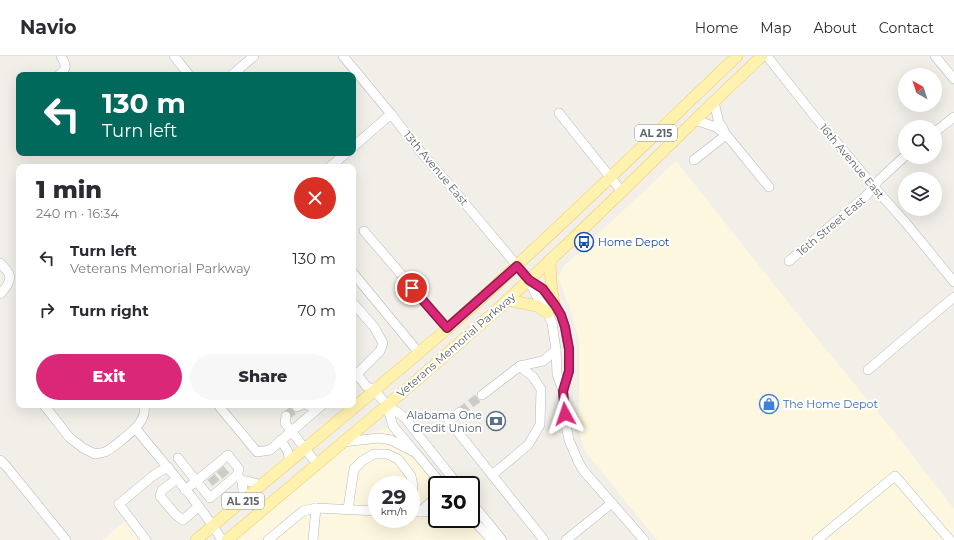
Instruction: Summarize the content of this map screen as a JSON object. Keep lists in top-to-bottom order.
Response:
{
  "streets": {
    "main road": ["AL 215", "Veterans Memorial Parkway"],
    "street": ["16th Avenue East", "13th Avenue East", "16th Street East"]
  },
  "crossings": [
    ["16th Avenue East", "16th Street East"],
    ["13th Avenue East", "Veterans Memorial Parkway"]
  ],
  "places": {
    "bus stop": ["Home Depot"],
    "shop": ["The Home Depot"],
    "bank": ["Alabama One Credit Union"]
  },
  "north": "top left",
  "page": {
    "header": "Navio",
    "nav": [
      "Home",
      "Map",
      "About",
      "Contact"
    ],
    "turn": ["130 m", "Turn left"],
    "heading": ["1 min", "240 m · 16:34"],
    "list": [
      {
        "name": "Turn left",
        "note": "Veterans Memorial Parkway",
        "value": "130 m"
      },
      {
        "name": "Turn right",
        "value": "70 m"
      }
    ],
    "buttons": ["Exit", "Share"],
    "speed": "29 km/h",
    "limit": "30"
  }
}
